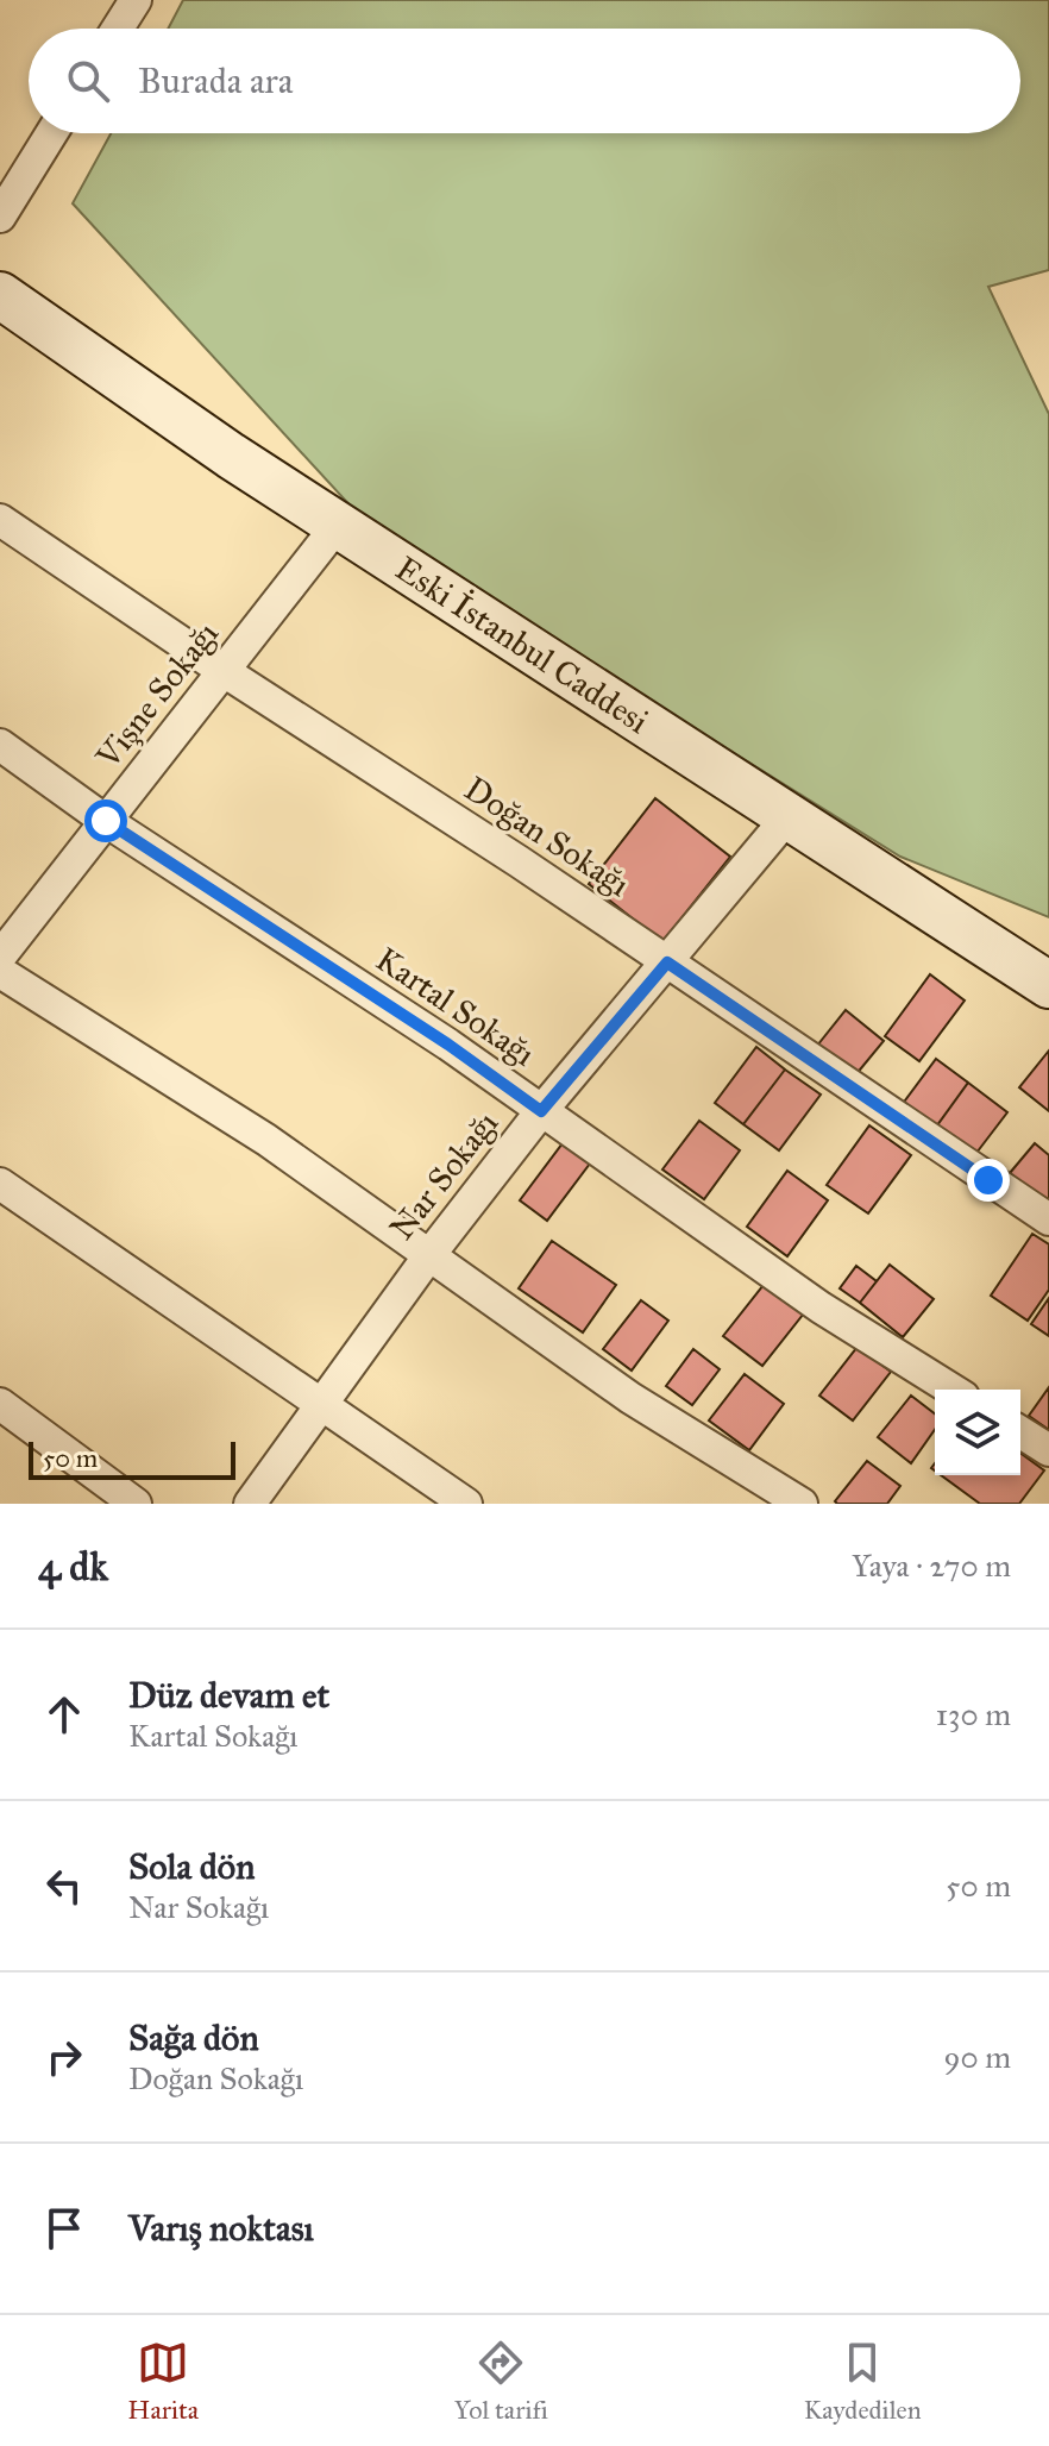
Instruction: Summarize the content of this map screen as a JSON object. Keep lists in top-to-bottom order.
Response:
{
  "streets": {
    "main road": ["Eski İstanbul Caddesi"],
    "street": [
      "Vişne Sokağı",
      "Doğan Sokağı",
      "Kartal Sokağı",
      "Nar Sokağı"
    ]
  },
  "crossings": [
    ["Eski İstanbul Caddesi", "Vişne Sokağı"],
    ["Eski İstanbul Caddesi", "Nar Sokağı"],
    ["Vişne Sokağı", "Doğan Sokağı"],
    ["Vişne Sokağı", "Kartal Sokağı"],
    ["Doğan Sokağı", "Nar Sokağı"],
    ["Kartal Sokağı", "Nar Sokağı"]
  ],
  "scale_bar": "50 m",
  "page": {
    "search": "Burada ara",
    "scale": "50 m",
    "heading": ["4 dk", "Yaya · 270 m"],
    "list": [
      ["Düz devam et", "Kartal Sokağı", "130 m"],
      ["Sola dön", "Nar Sokağı", "50 m"],
      ["Sağa dön", "Doğan Sokağı", "90 m"],
      "Varış noktası"
    ],
    "nav": ["Harita", "Yol tarifi", "Kaydedilen"]
  }
}
